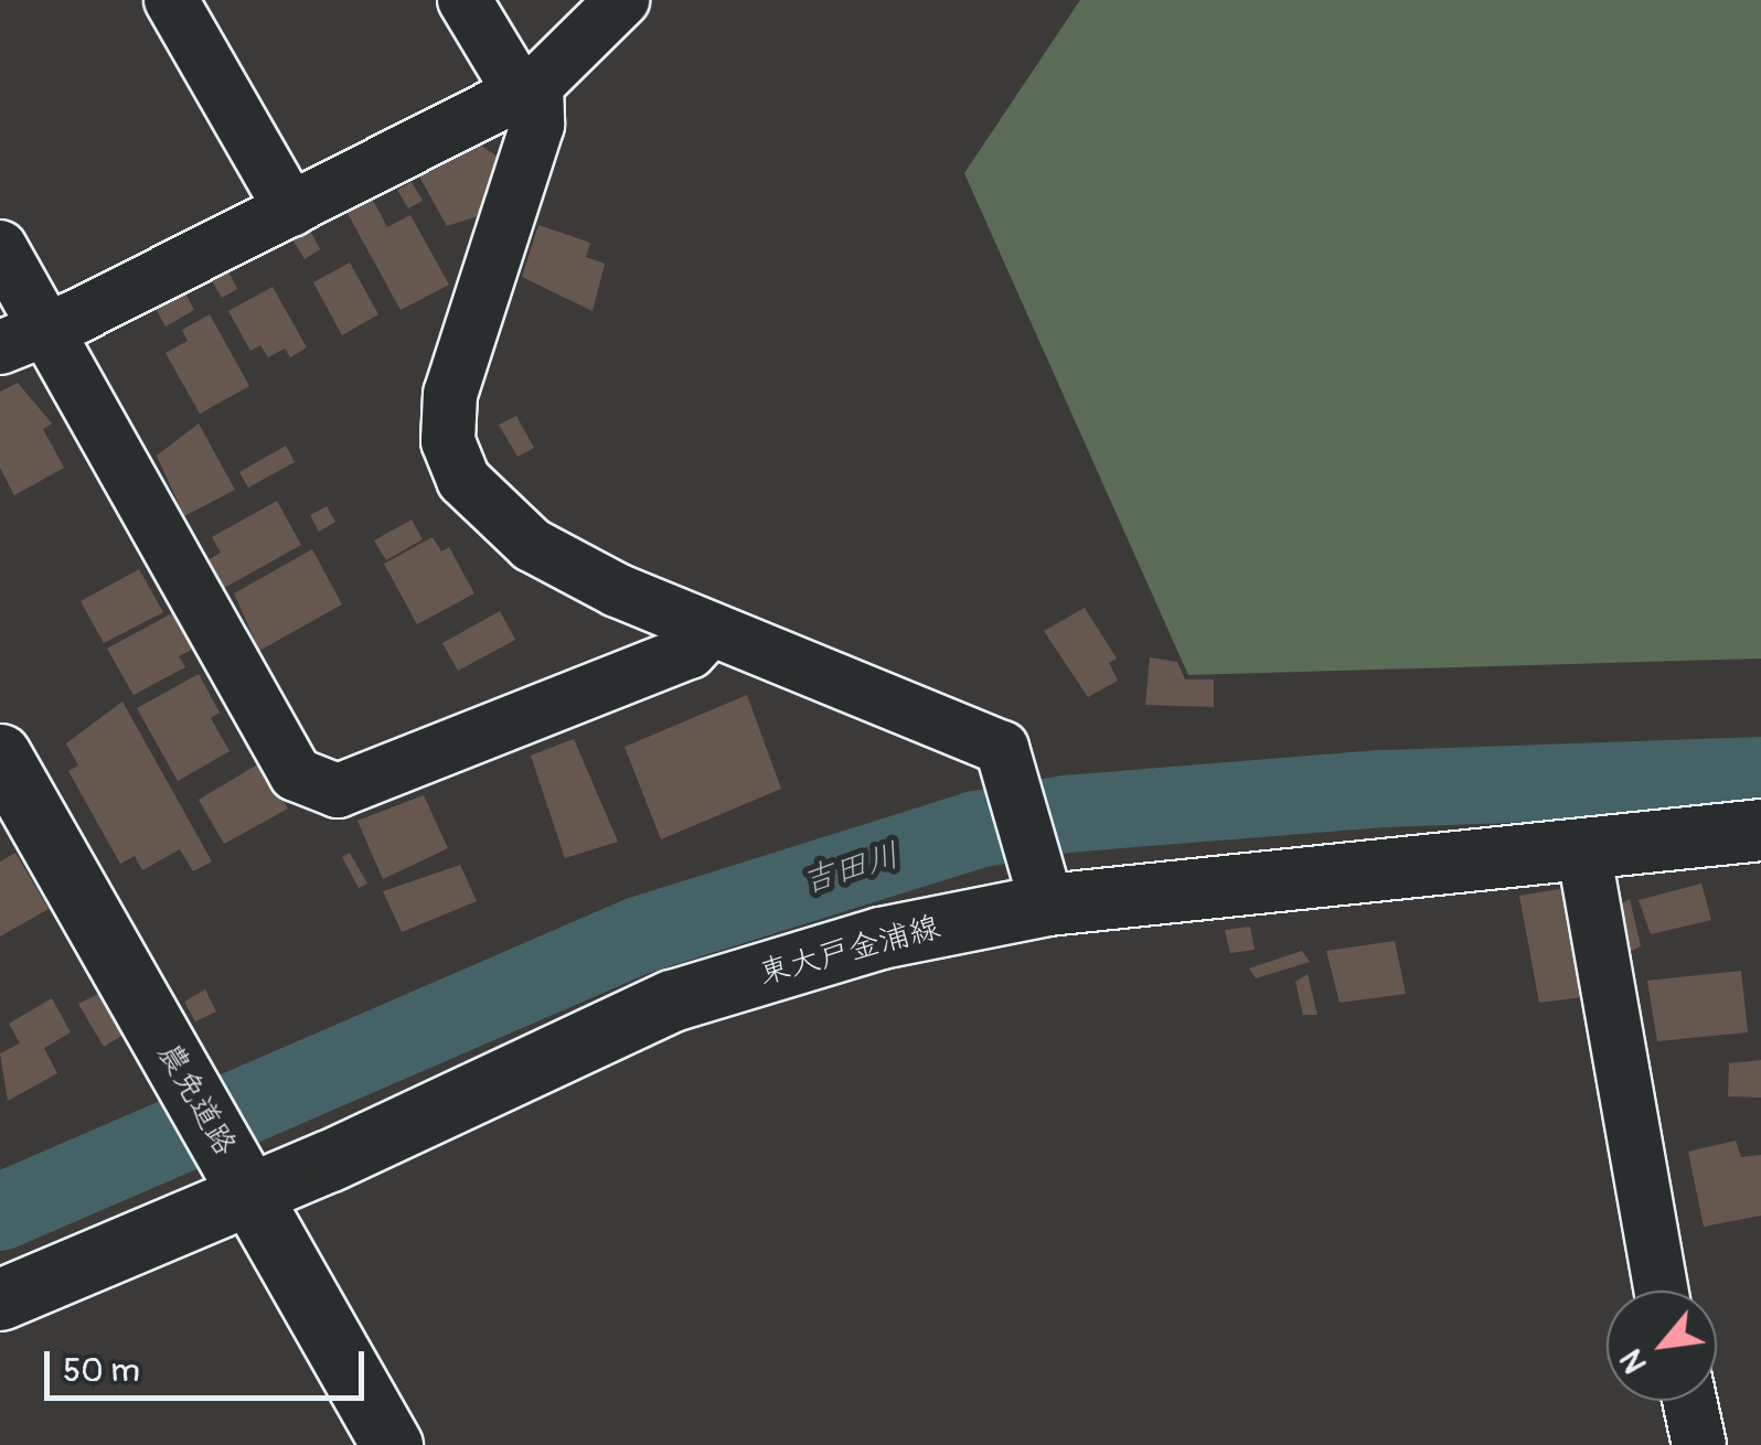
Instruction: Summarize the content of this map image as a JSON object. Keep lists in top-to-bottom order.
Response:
{
  "streets": {
    "main road": ["東大戸金浦線", "農免道路"]
  },
  "crossings": [
    ["東大戸金浦線", "農免道路"]
  ],
  "water": ["吉田川"],
  "scale_bar": "50 m",
  "north": "bottom left"
}
